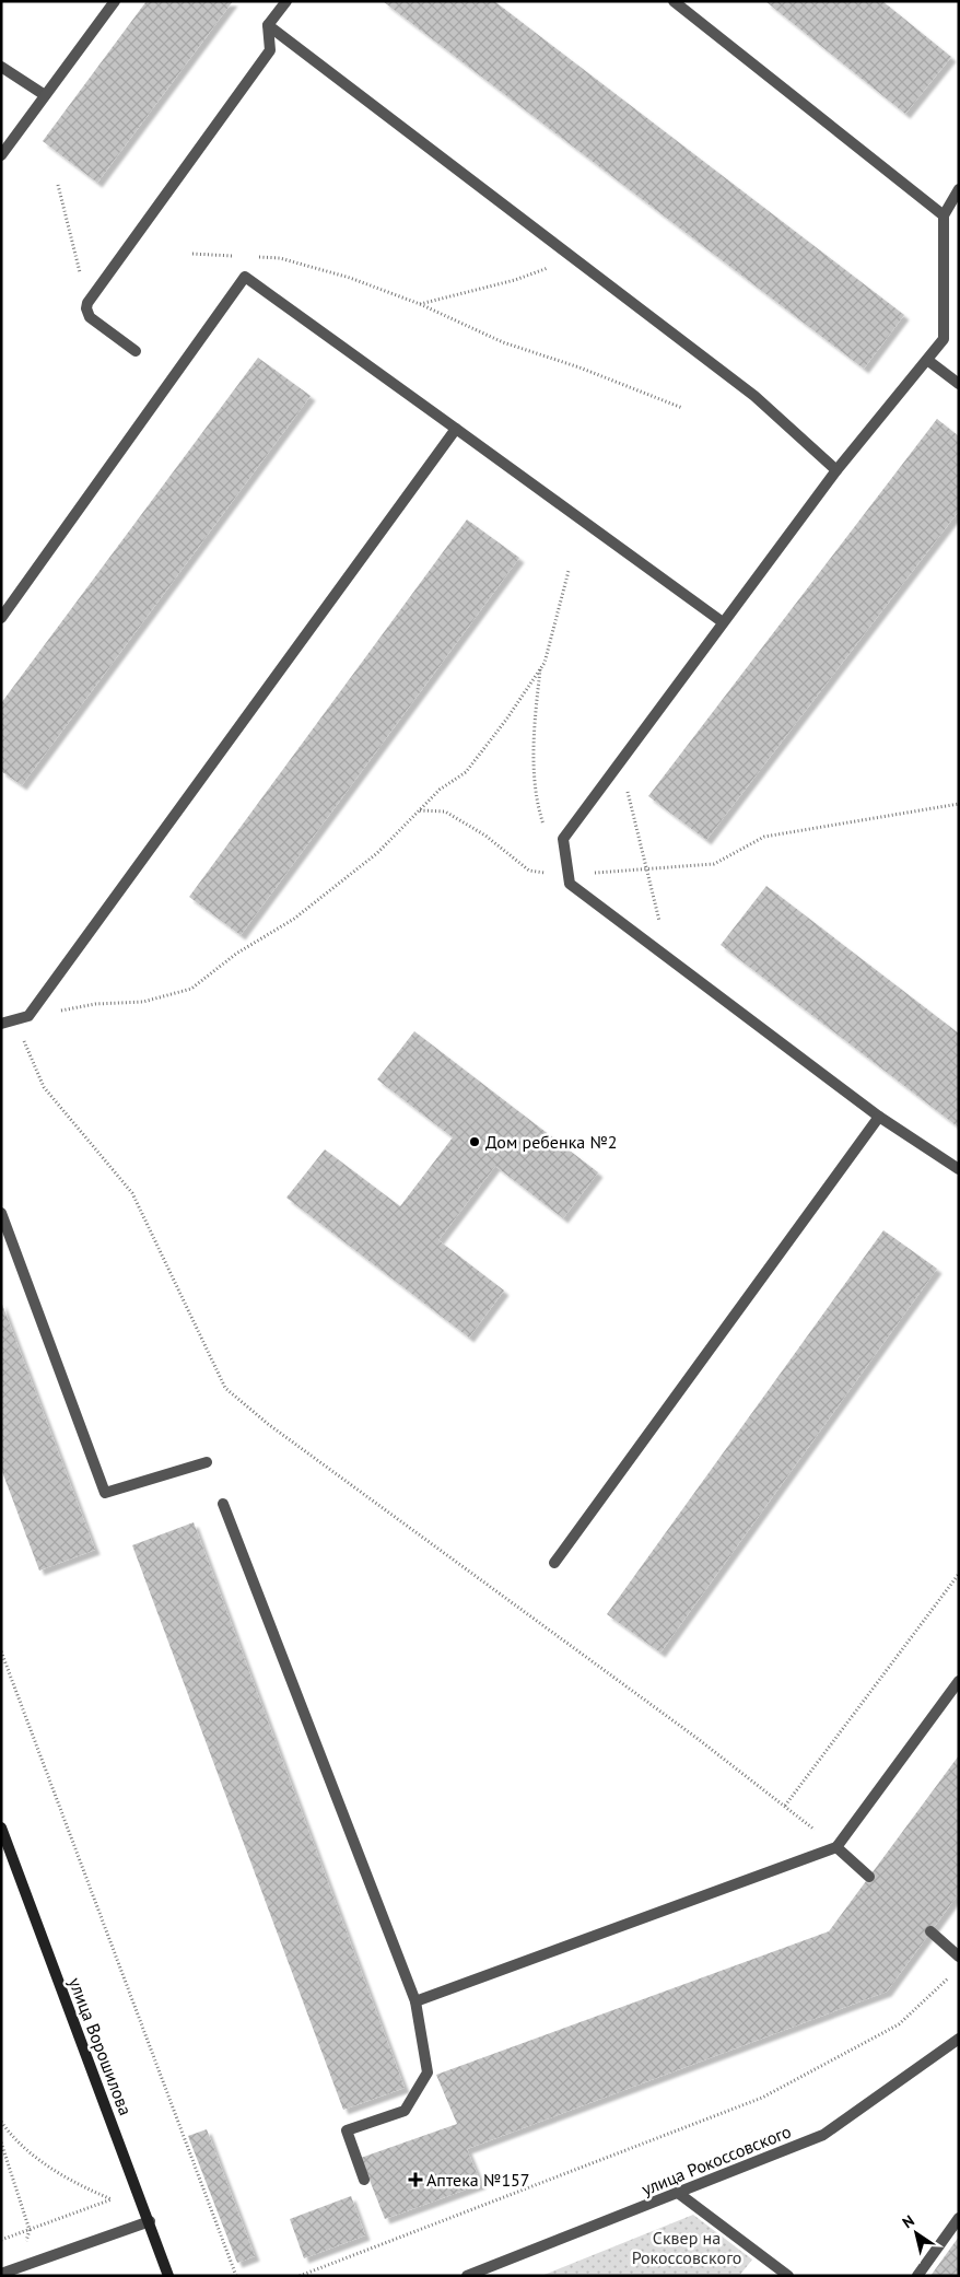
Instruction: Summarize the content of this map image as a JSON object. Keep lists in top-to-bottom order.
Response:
{
  "streets": {
    "main road": ["улица Ворошилова"],
    "street": ["улица Рокоссовского"]
  },
  "parks": ["Сквер на Рокоссовского"],
  "places": {
    "other": ["Дом ребенка №2"],
    "health": ["Аптека №157"]
  },
  "north": "top left"
}
